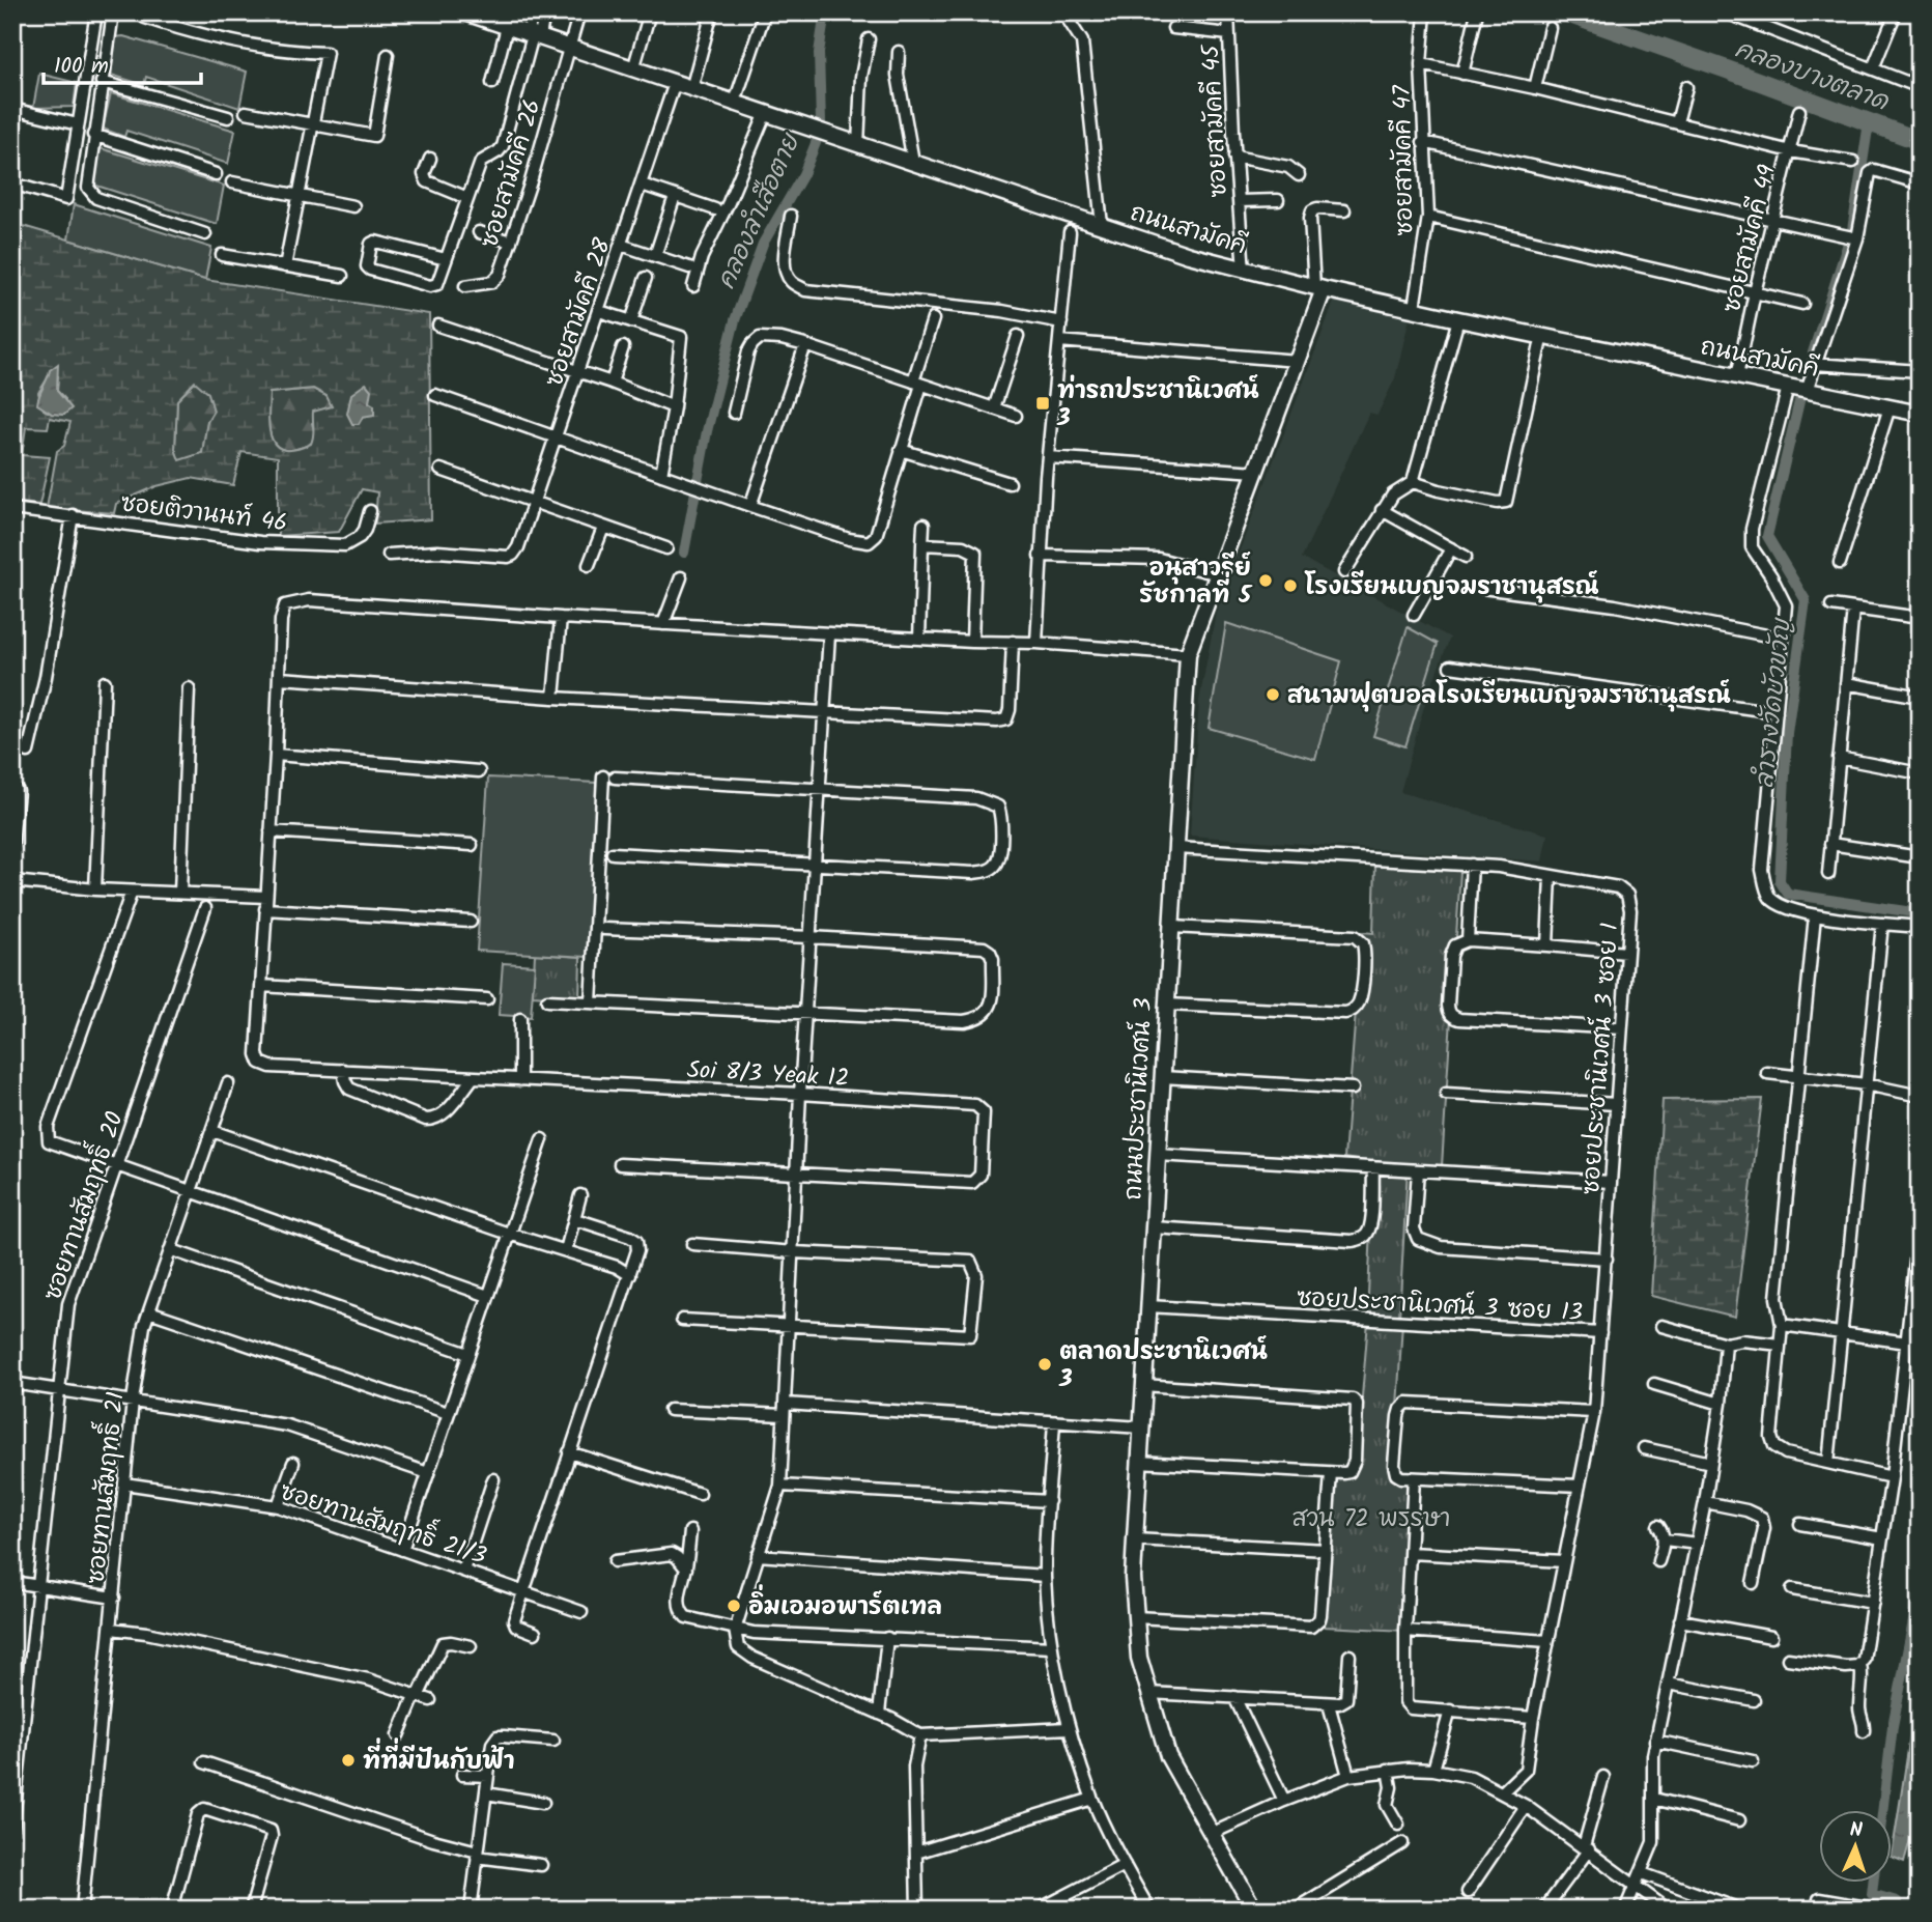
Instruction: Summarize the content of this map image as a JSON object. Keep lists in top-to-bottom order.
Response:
{
  "streets": {
    "street": [
      "ซอยสามัคคี 45",
      "ซอยสามัคคี 47",
      "ซอยสามัคคี 26",
      "ถนนสามัคคี",
      "ซอยสามัคคี 49",
      "ซอยสามัคคี 28",
      "ซอยติวานนท์ 46",
      "ซอยประชานิเวศน์ 3 ซอย 1",
      "Soi 8/3 Yeak 12",
      "ถนนประชานิเวศน์ 3",
      "ซอยทานสัมฤทธิ์ 20",
      "ซอยประชานิเวศน์ 3 ซอย 13",
      "ซอยทานสัมฤทธิ์ 21",
      "ซอยทานสัมฤทธิ์ 21/3"
    ]
  },
  "crossings": [
    ["ซอยสามัคคี 45", "ถนนสามัคคี"],
    ["ซอยสามัคคี 47", "ถนนสามัคคี"],
    ["ซอยสามัคคี 26", "ถนนสามัคคี"],
    ["ถนนสามัคคี", "ซอยสามัคคี 49"],
    ["ถนนสามัคคี", "ซอยสามัคคี 28"],
    ["ถนนสามัคคี", "ถนนประชานิเวศน์ 3"],
    ["ซอยประชานิเวศน์ 3 ซอย 1", "ถนนประชานิเวศน์ 3"],
    ["ซอยประชานิเวศน์ 3 ซอย 1", "ซอยประชานิเวศน์ 3 ซอย 13"],
    ["ถนนประชานิเวศน์ 3", "ซอยประชานิเวศน์ 3 ซอย 13"],
    ["ซอยทานสัมฤทธิ์ 21", "ซอยทานสัมฤทธิ์ 21/3"]
  ],
  "water": ["คลองบางตลาด", "คลองลำเสือตาย", "ลำรางวัดบัวขวัญ"],
  "parks": ["สวน 72 พรรษา"],
  "places": {
    "transit": ["ท่ารถประชานิเวศน์ 3"],
    "other": [
      "อนุสาวรีย์ รัชกาลที่ 5",
      "โรงเรียนเบญจมราชานุสรณ์",
      "สนามฟุตบอลโรงเรียนเบญจมราชานุสรณ์",
      "ตลาดประชานิเวศน์ 3",
      "อิ่มเอมอพาร์ตเทล",
      "ที่ที่มีปันกับฟ้า"
    ]
  },
  "scale_bar": "100 m",
  "north": "top"
}
